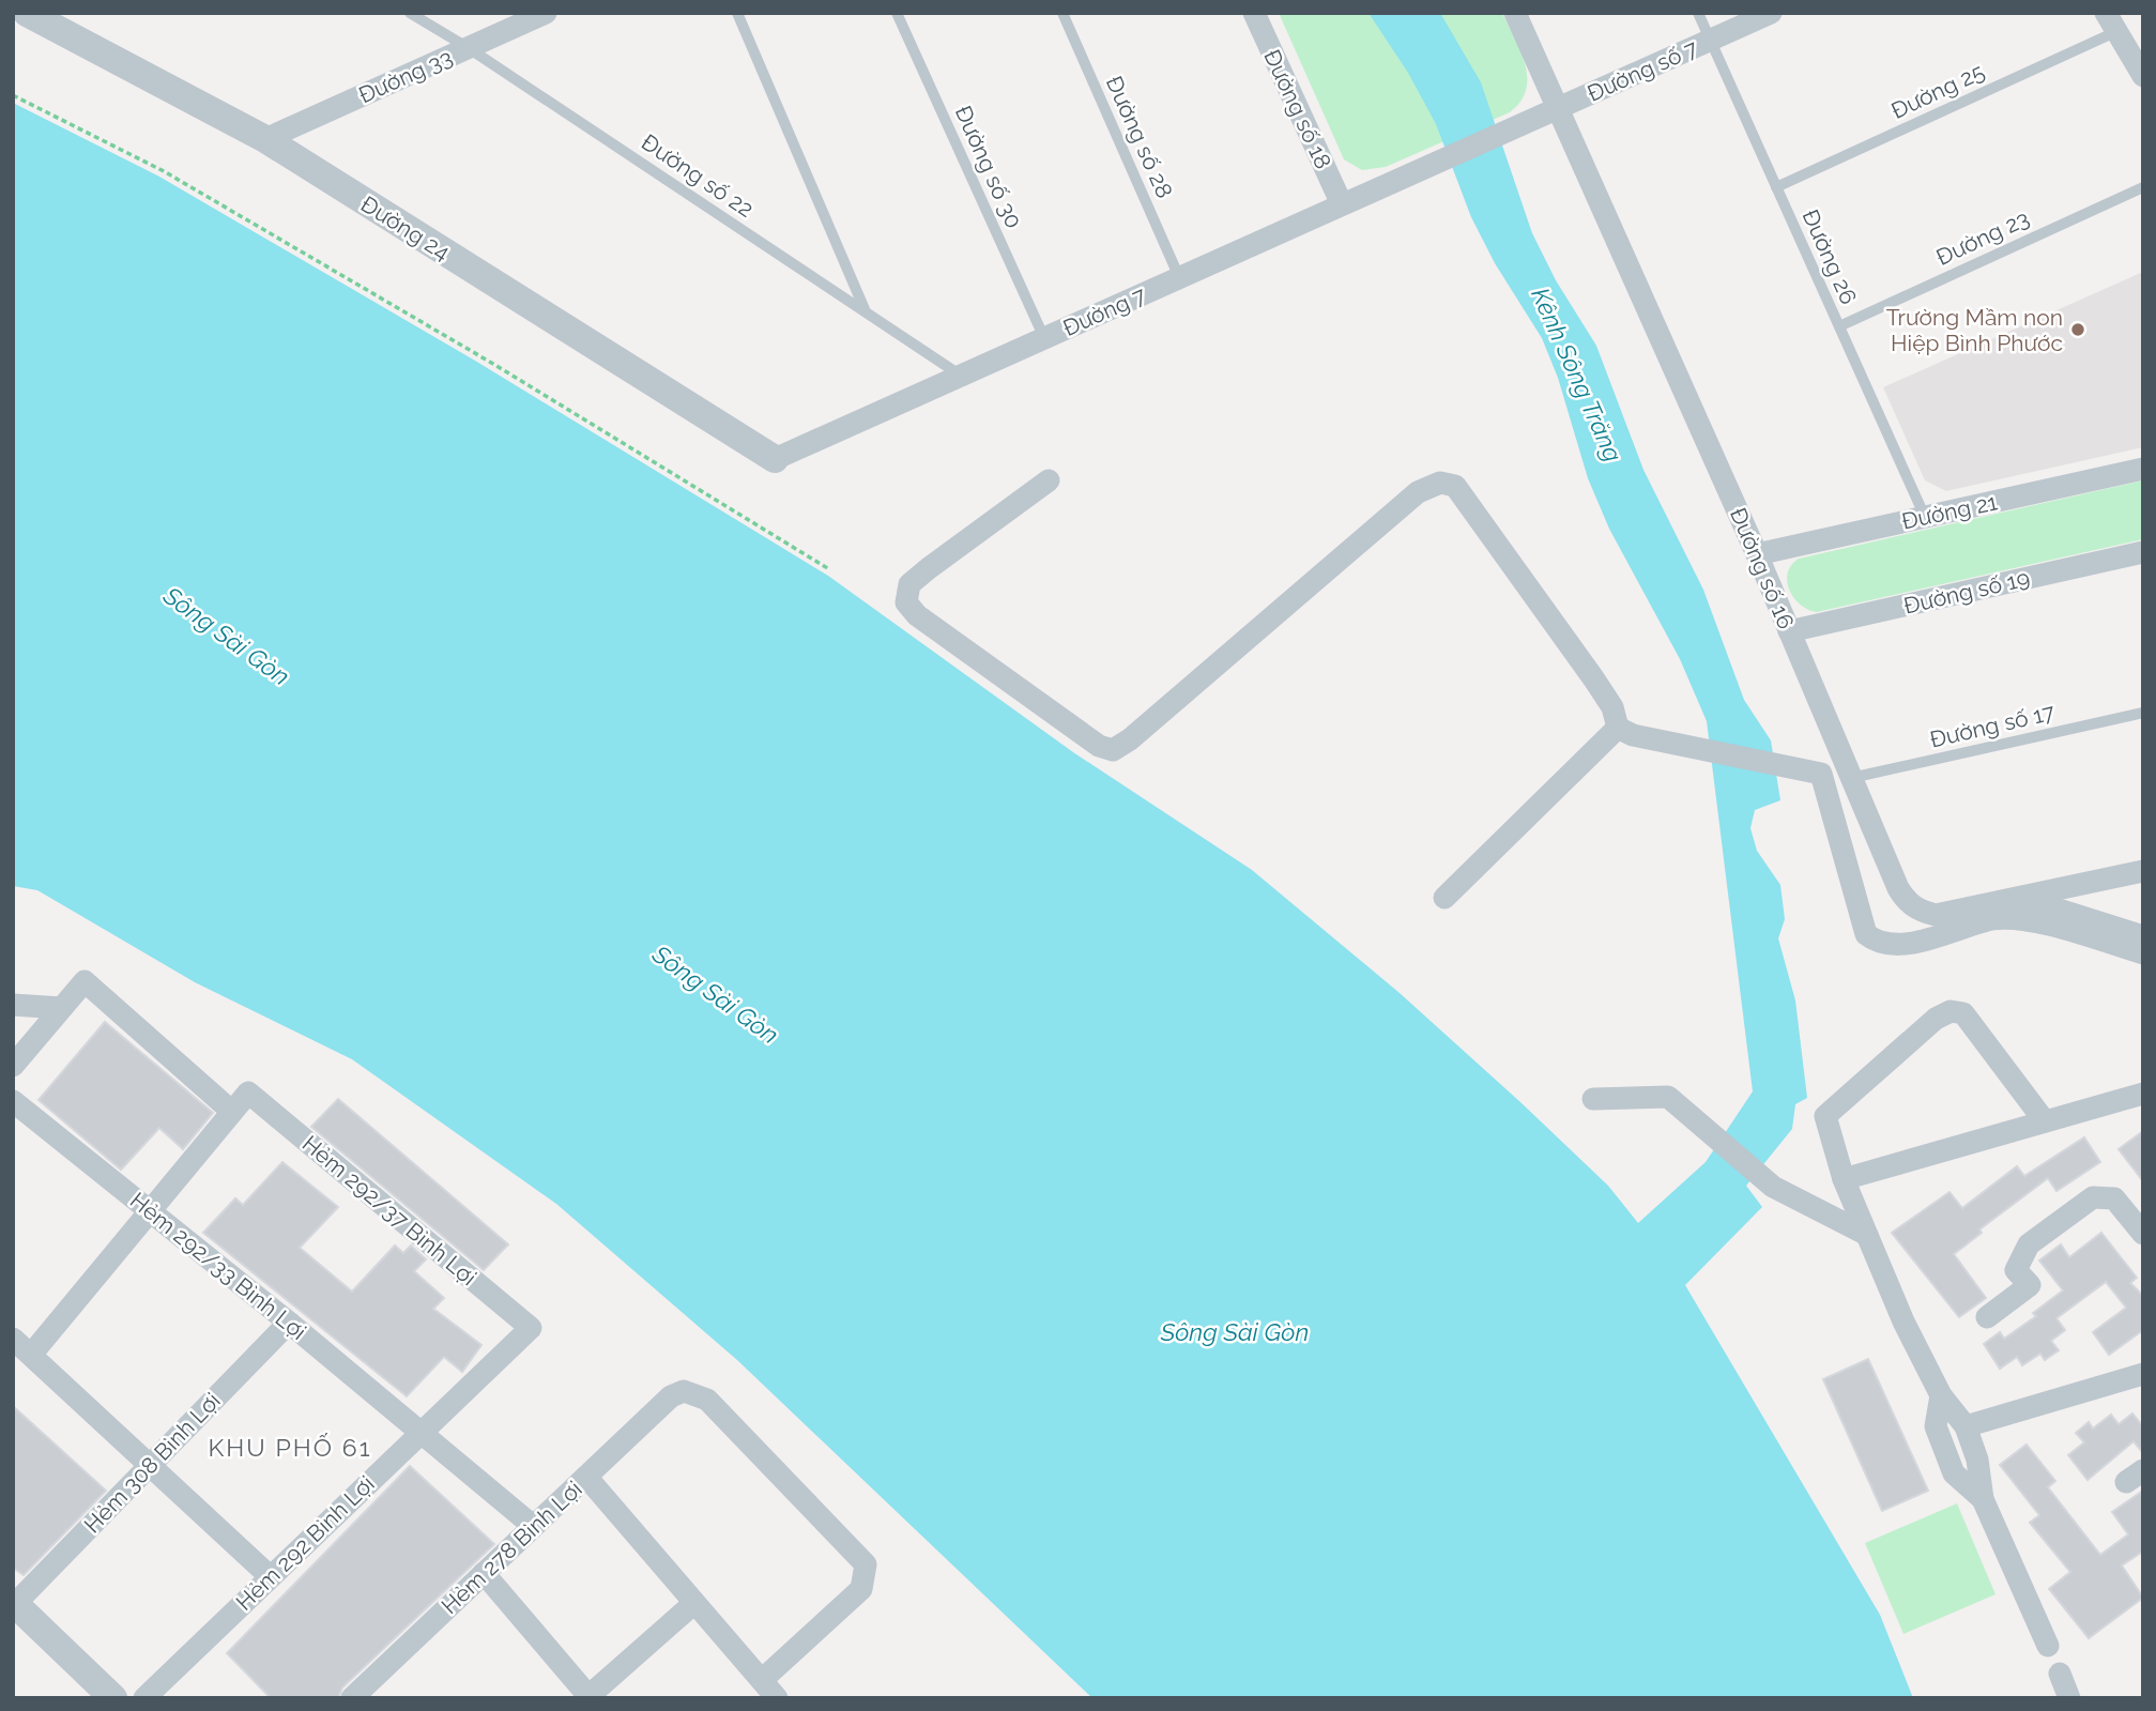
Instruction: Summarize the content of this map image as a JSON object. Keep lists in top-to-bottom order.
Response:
{
  "streets": {
    "street": [
      "Đường số 7",
      "Đường 33",
      "Đường số 18",
      "Đường 24",
      "Đường 7",
      "Đường 21",
      "Đường số 16",
      "Đường số 19",
      "Hẻm 292/37 Bình Lợi",
      "Hẻm 292/33 Bình Lợi",
      "Hẻm 308 Bình Lợi",
      "Hẻm 292 Bình Lợi",
      "Hẻm 278 Bình Lợi"
    ],
    "lane": [
      "Đường 25",
      "Đường số 28",
      "Đường số 30",
      "Đường số 22",
      "Đường 23",
      "Đường 26",
      "Đường số 17"
    ]
  },
  "crossings": [
    ["Đường số 7", "Đường 26"],
    ["Đường số 7", "Đường 7"],
    ["Đường số 7", "Đường số 16"],
    ["Đường 33", "Đường số 22"],
    ["Đường 33", "Đường 24"],
    ["Đường 25", "Đường 26"],
    ["Đường số 18", "Đường 7"],
    ["Đường số 28", "Đường 7"],
    ["Đường số 30", "Đường 7"],
    ["Đường số 22", "Đường 7"],
    ["Đường 24", "Đường 7"],
    ["Đường 23", "Đường 26"],
    ["Đường 26", "Đường 21"],
    ["Đường 21", "Đường số 16"],
    ["Đường số 16", "Đường số 19"],
    ["Đường số 16", "Đường số 17"],
    ["Hẻm 292/37 Bình Lợi", "Hẻm 292 Bình Lợi"],
    ["Hẻm 292/33 Bình Lợi", "Hẻm 308 Bình Lợi"],
    ["Hẻm 292/33 Bình Lợi", "Hẻm 292 Bình Lợi"],
    ["Hẻm 292/33 Bình Lợi", "Hẻm 278 Bình Lợi"]
  ],
  "districts": ["KHU PHỐ 61"],
  "water": ["Kênh Sông Trăng", "Sông Sài Gòn"],
  "places": ["Trường Mầm non Hiệp Bình Phước"]
}
